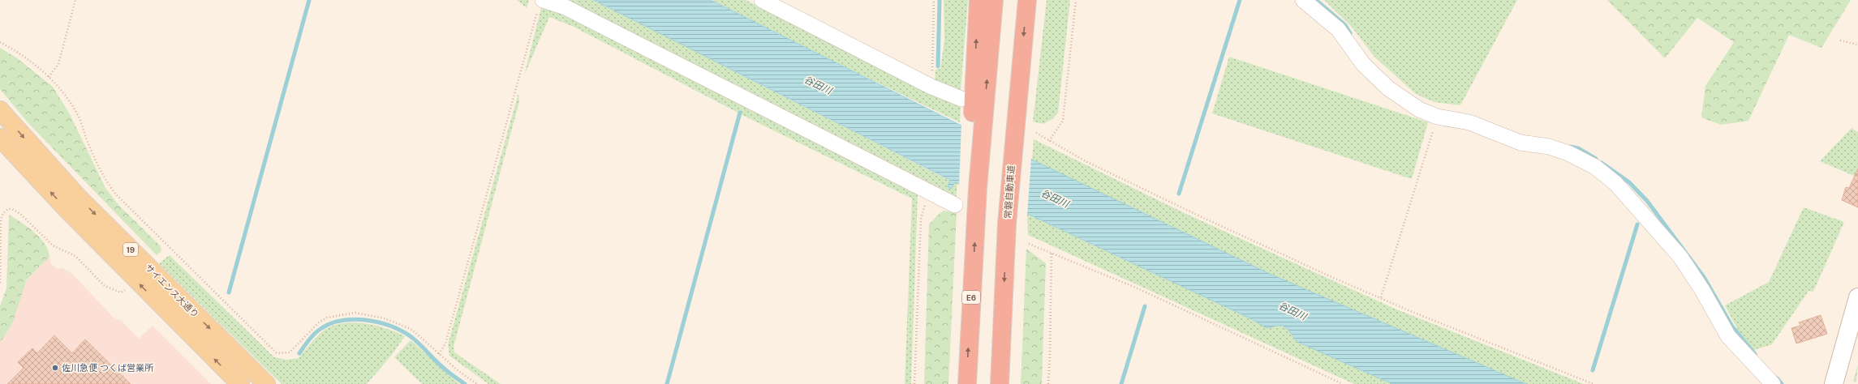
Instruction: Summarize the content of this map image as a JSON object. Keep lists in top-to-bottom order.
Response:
{
  "streets": {
    "highway": ["常磐自動車道", "E6"],
    "main road": ["19", "サイエンス大通り"]
  },
  "water": ["谷田川"],
  "places": ["佐川急便 つくば営業所"]
}
